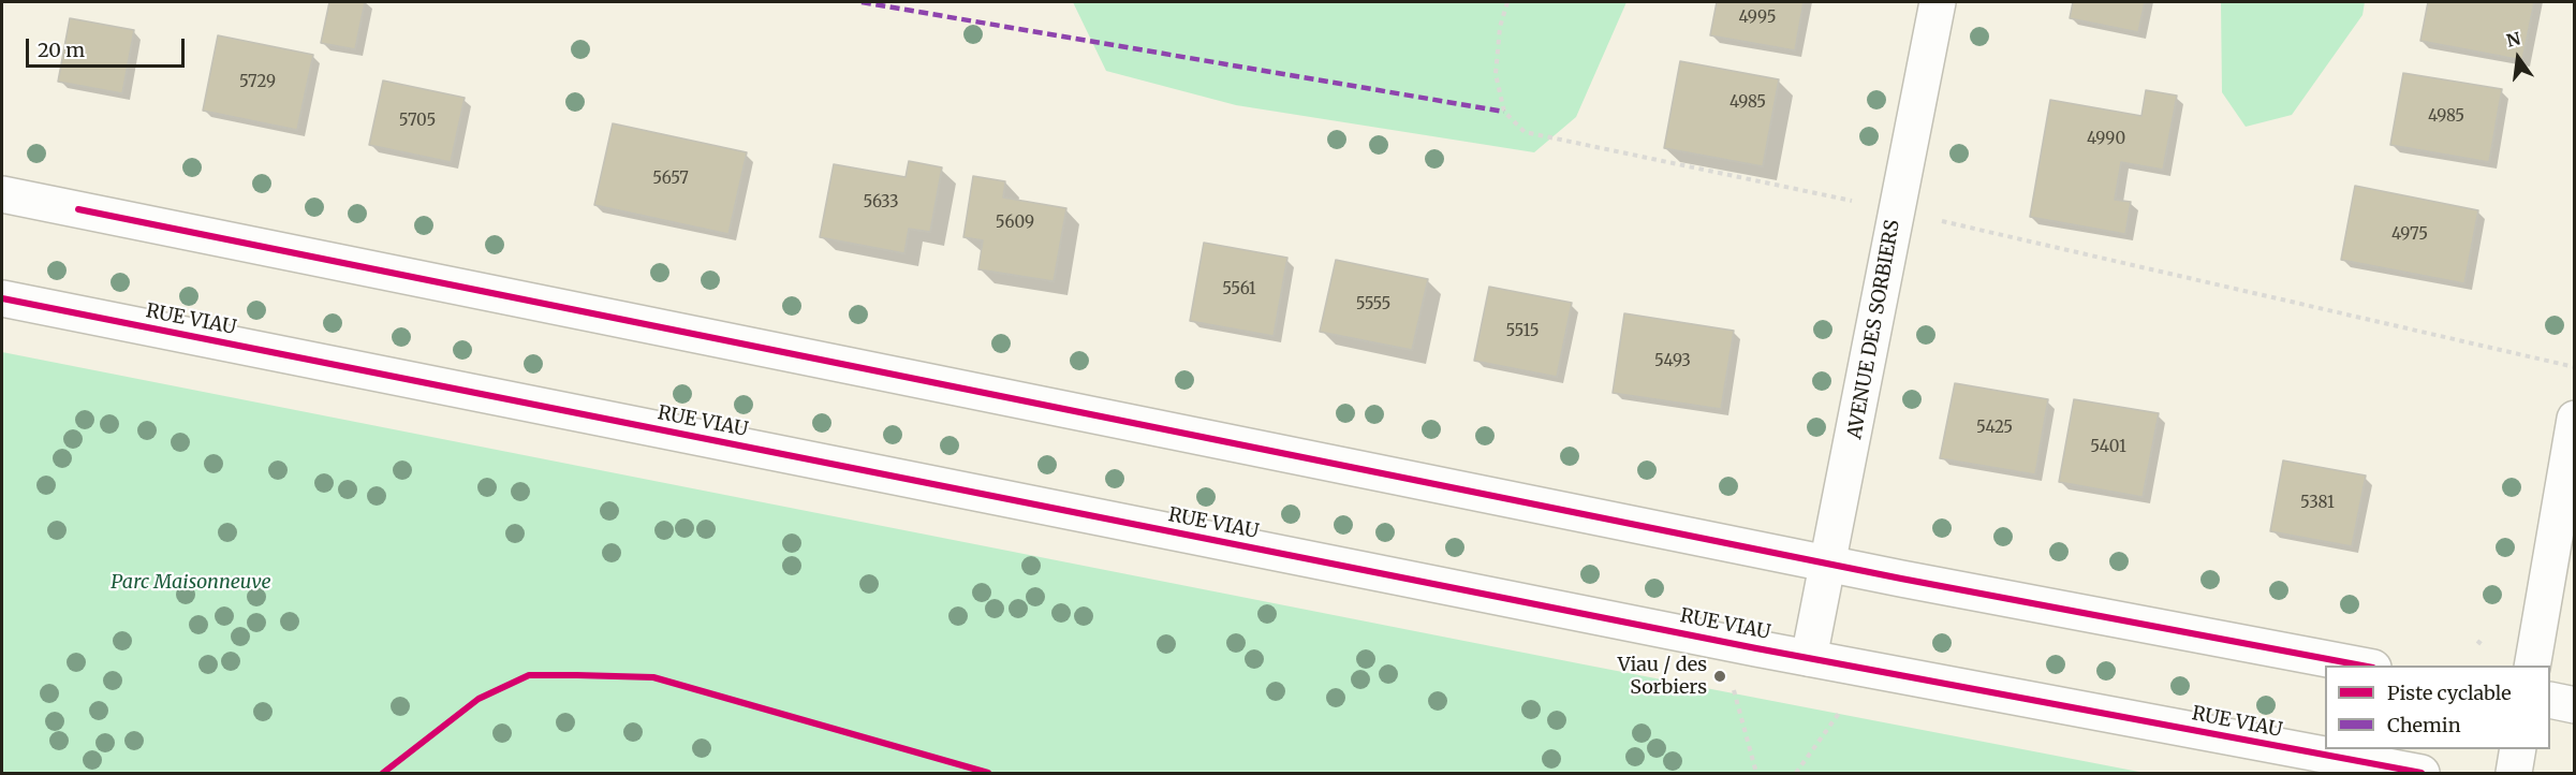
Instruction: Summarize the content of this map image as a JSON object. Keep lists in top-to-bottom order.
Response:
{
  "streets": {
    "main road": ["RUE VIAU", "AVENUE DES SORBIERS"]
  },
  "crossings": [
    ["RUE VIAU", "AVENUE DES SORBIERS"]
  ],
  "parks": ["Parc Maisonneuve"],
  "places": ["Viau / des Sorbiers"],
  "house_numbers": [
    "4995",
    "5729",
    "4985",
    "4985",
    "5705",
    "4990",
    "5657",
    "5633",
    "5609",
    "4975",
    "5561",
    "5555",
    "5515",
    "5493",
    "5425",
    "5401",
    "5381"
  ],
  "legend": ["Piste cyclable", "Chemin"],
  "scale_bar": "20 m",
  "north": "top"
}
